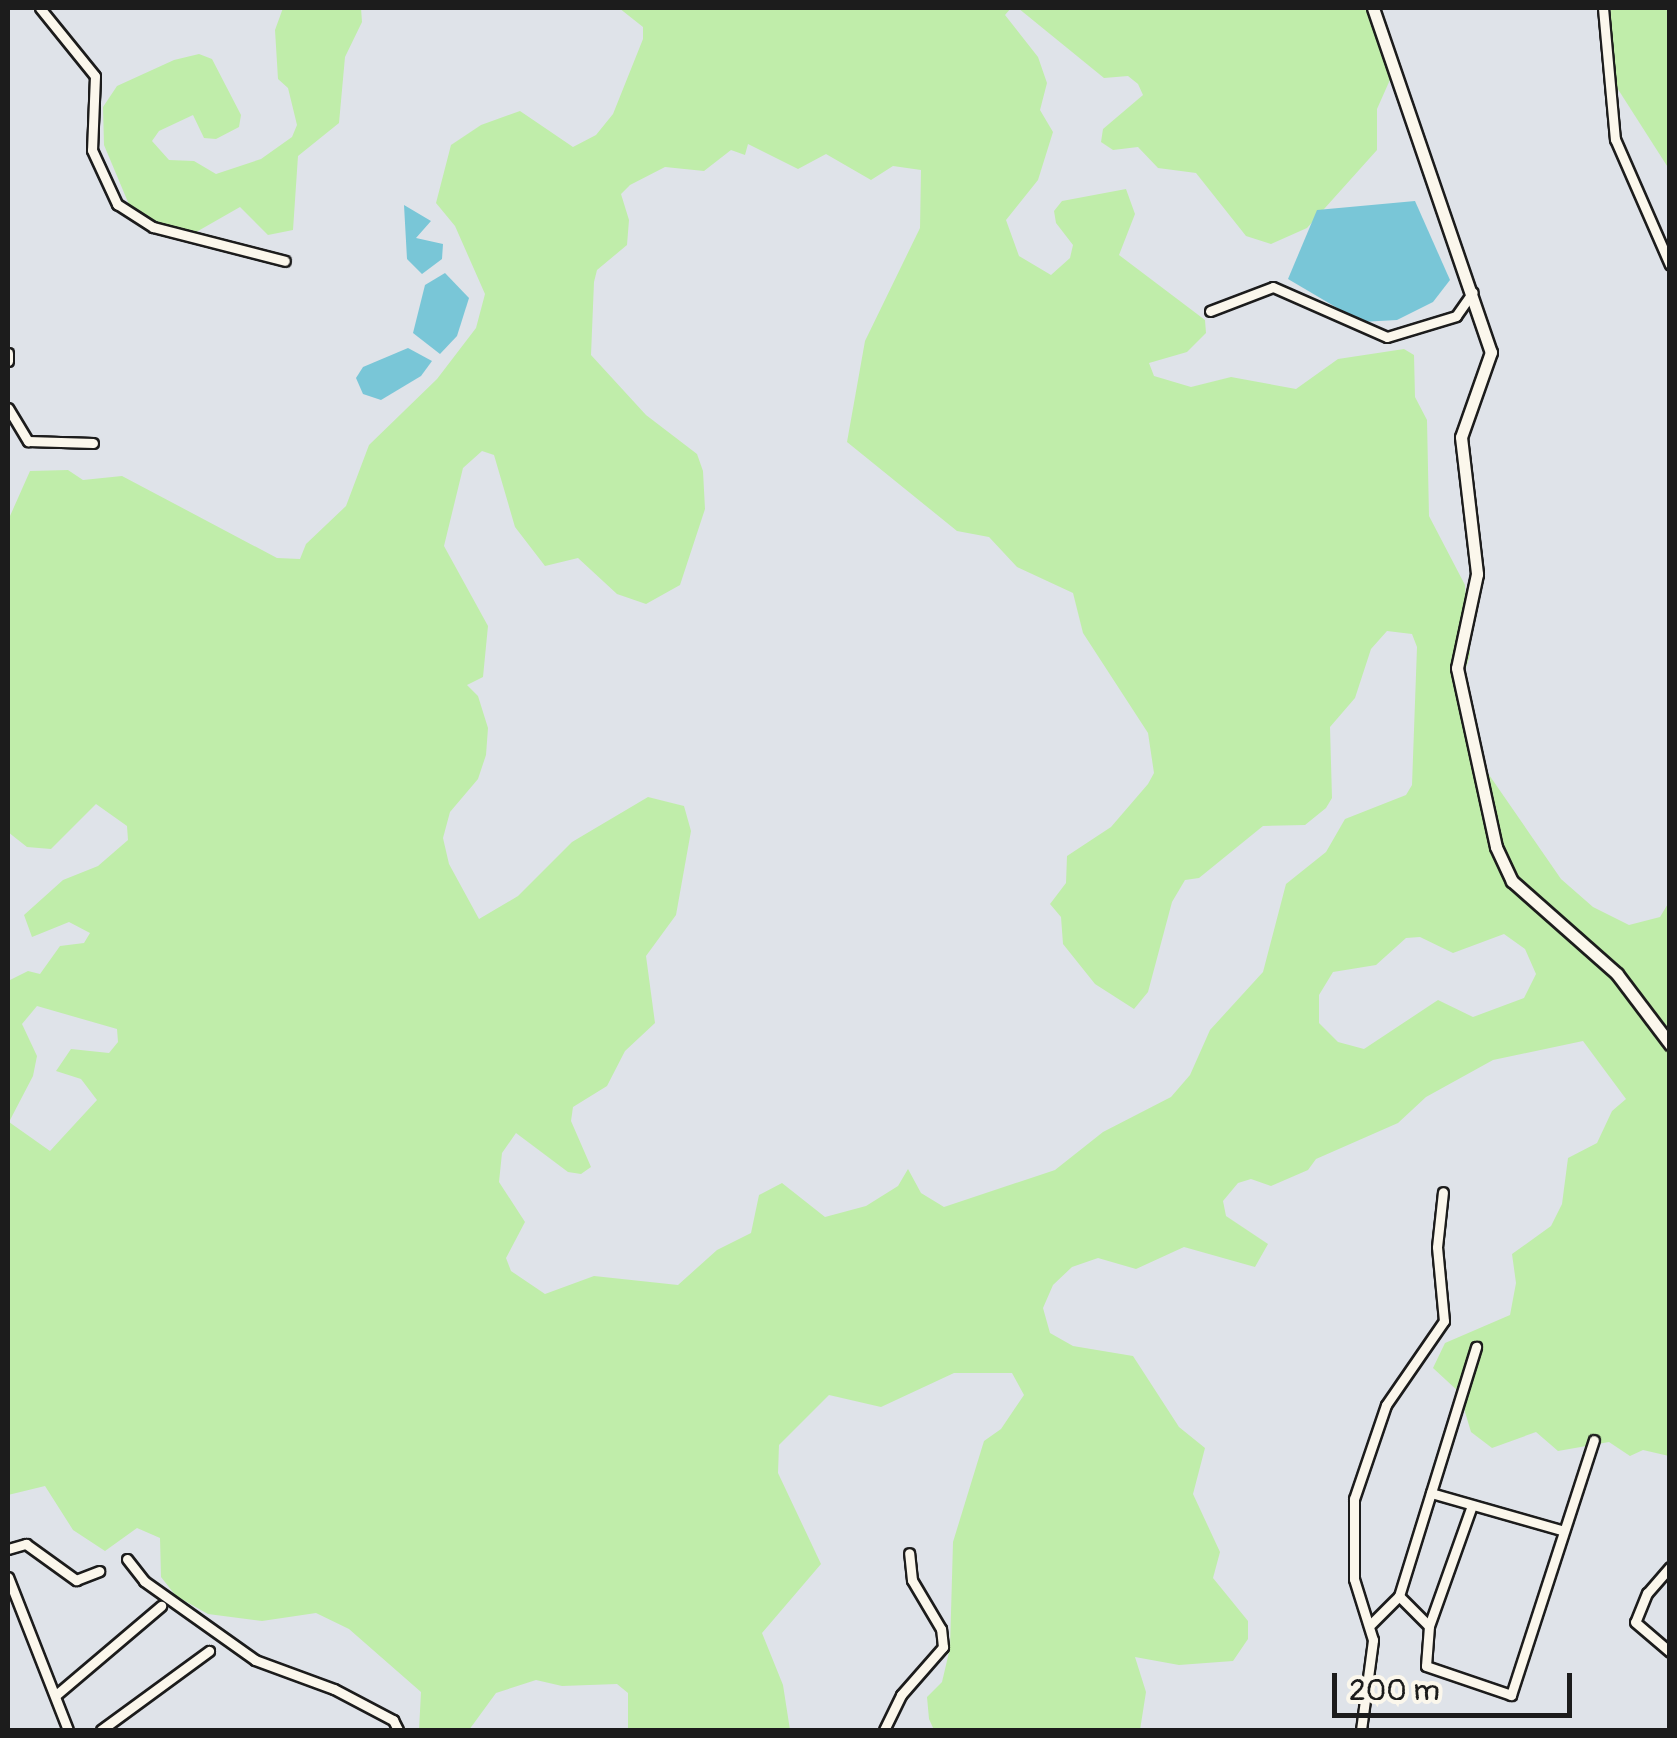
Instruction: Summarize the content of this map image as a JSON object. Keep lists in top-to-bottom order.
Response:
{
  "scale_bar": "200 m"
}
